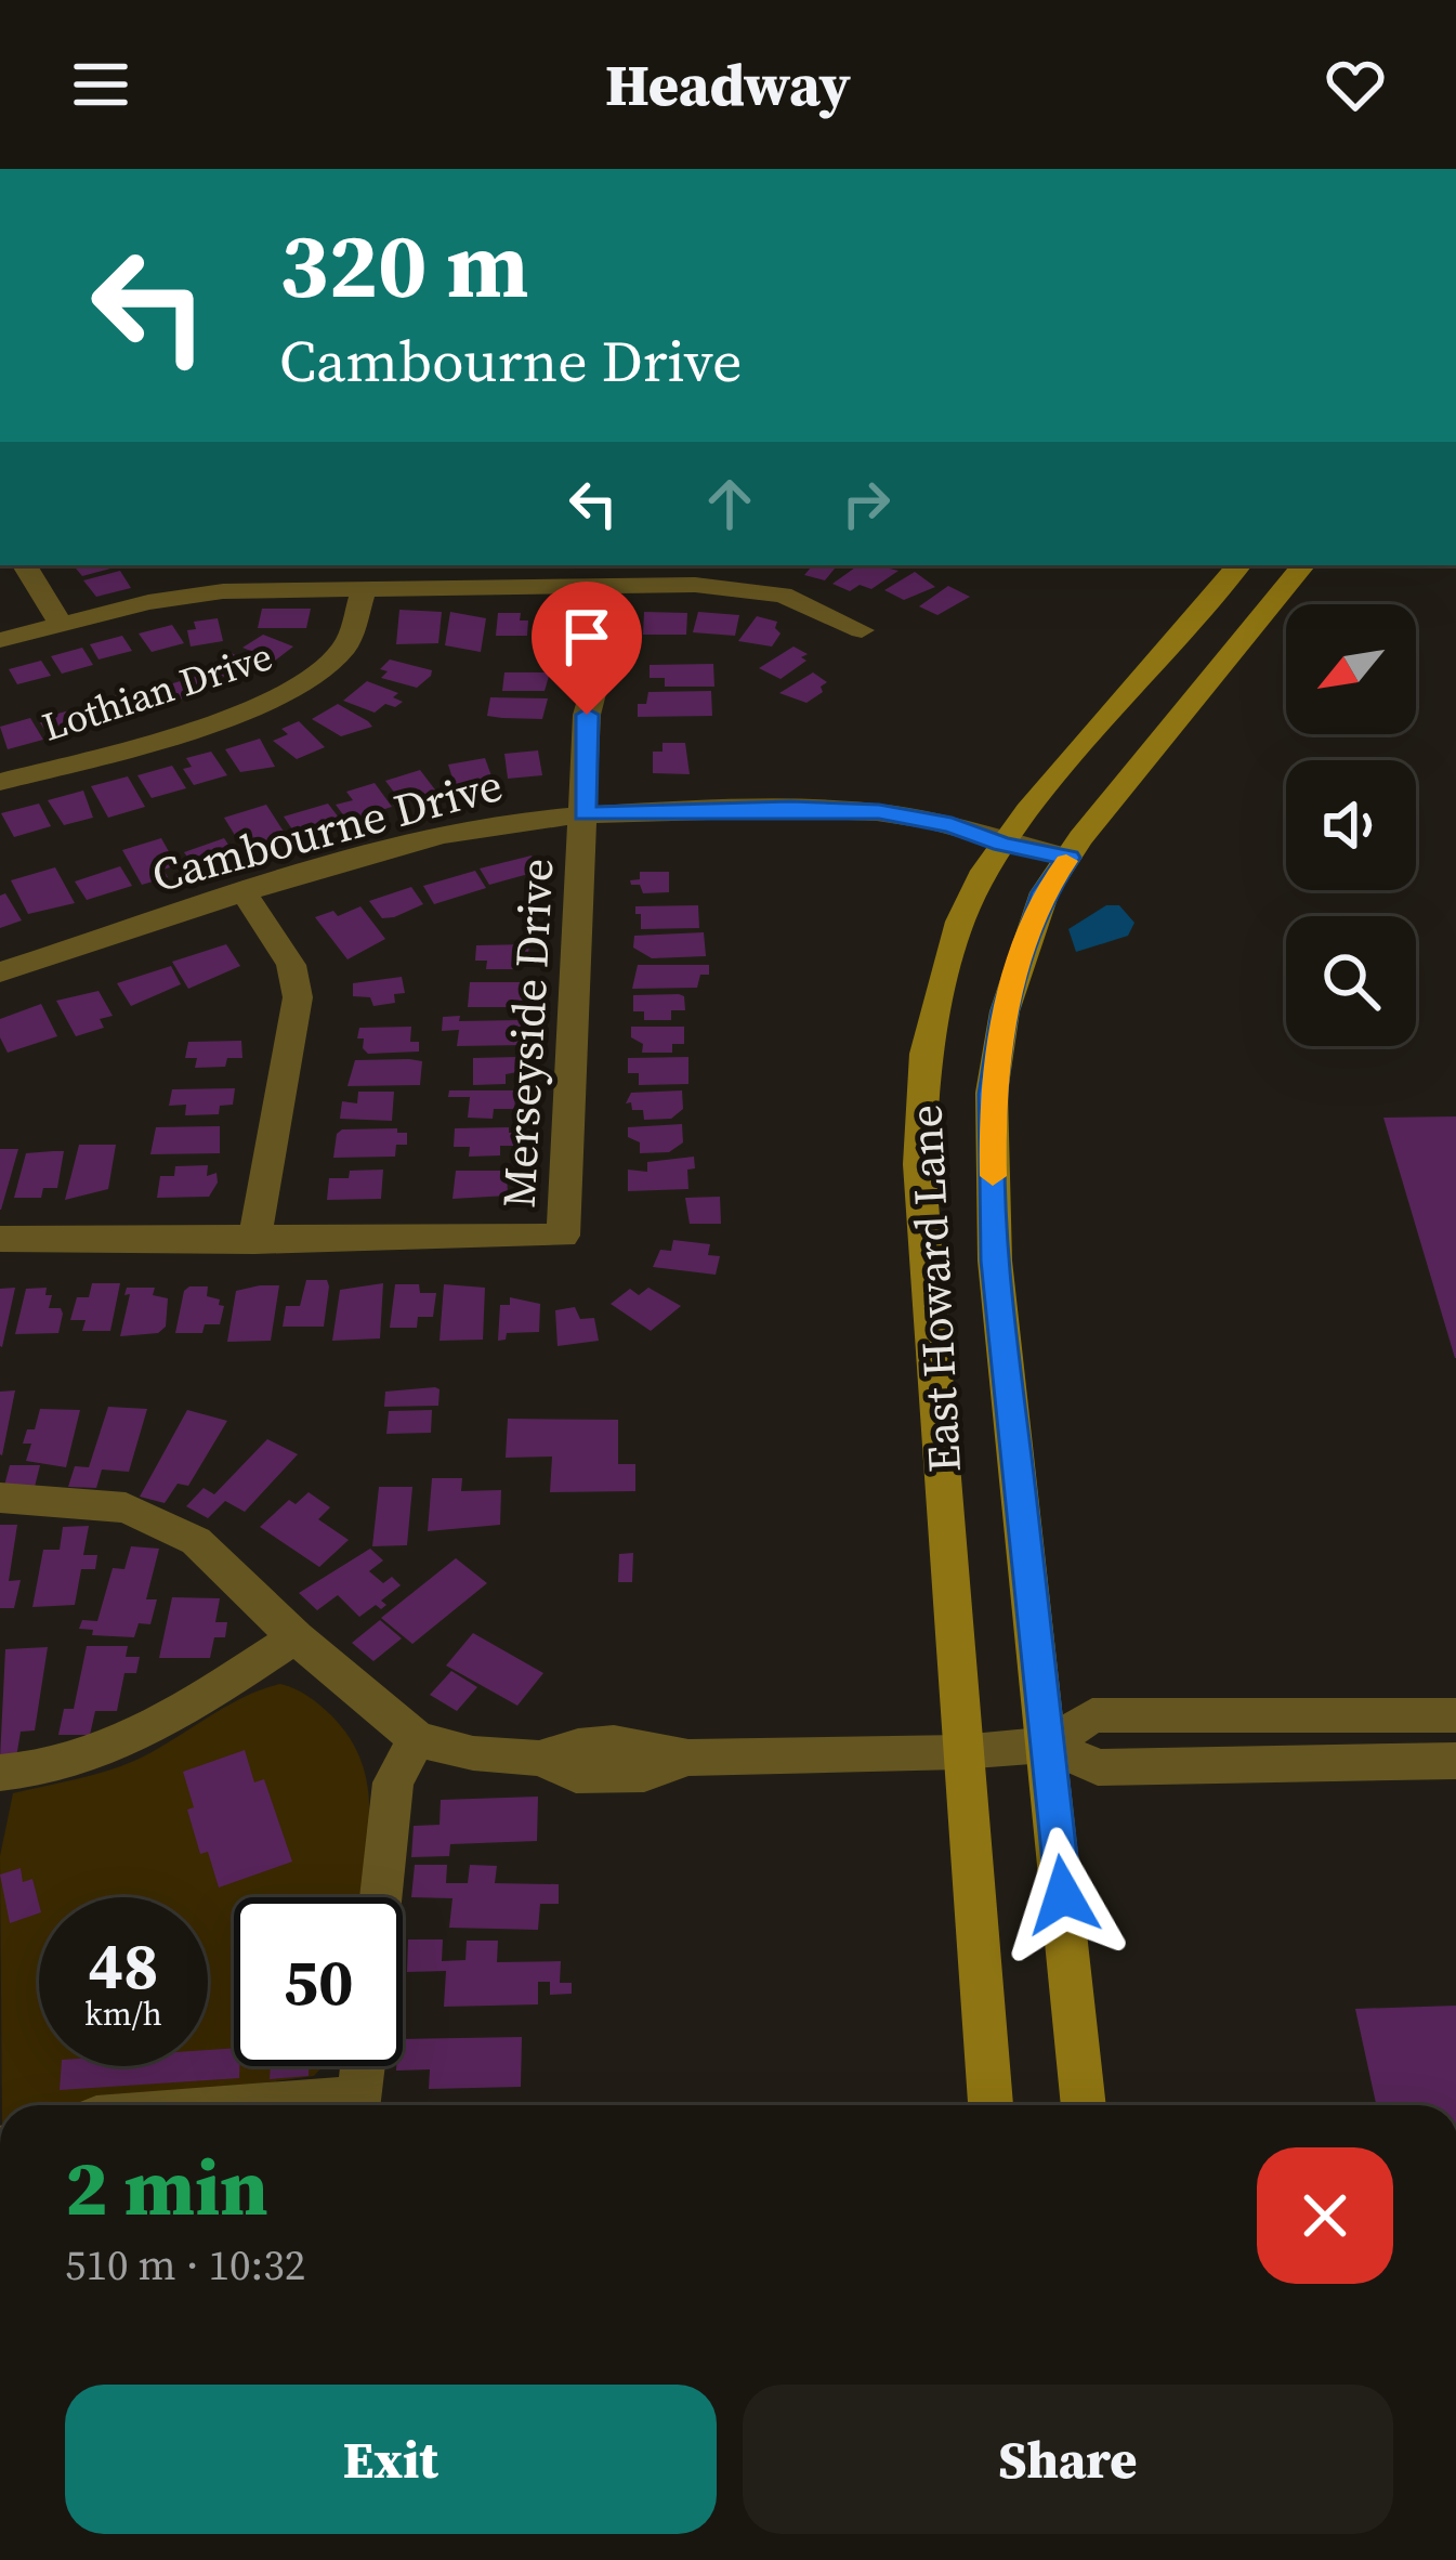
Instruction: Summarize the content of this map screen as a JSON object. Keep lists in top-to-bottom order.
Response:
{
  "streets": {
    "main road": ["East Howard Lane"],
    "street": ["Lothian Drive", "Cambourne Drive", "Merseyside Drive"]
  },
  "crossings": [
    ["Cambourne Drive", "Merseyside Drive"],
    ["Cambourne Drive", "East Howard Lane"]
  ],
  "north": "bottom left",
  "page": {
    "header": "Headway",
    "turn": ["320 m", "Cambourne Drive"],
    "speed": "48 km/h",
    "limit": "50",
    "heading": ["2 min", "510 m · 10:32"],
    "buttons": ["Exit", "Share"]
  }
}
